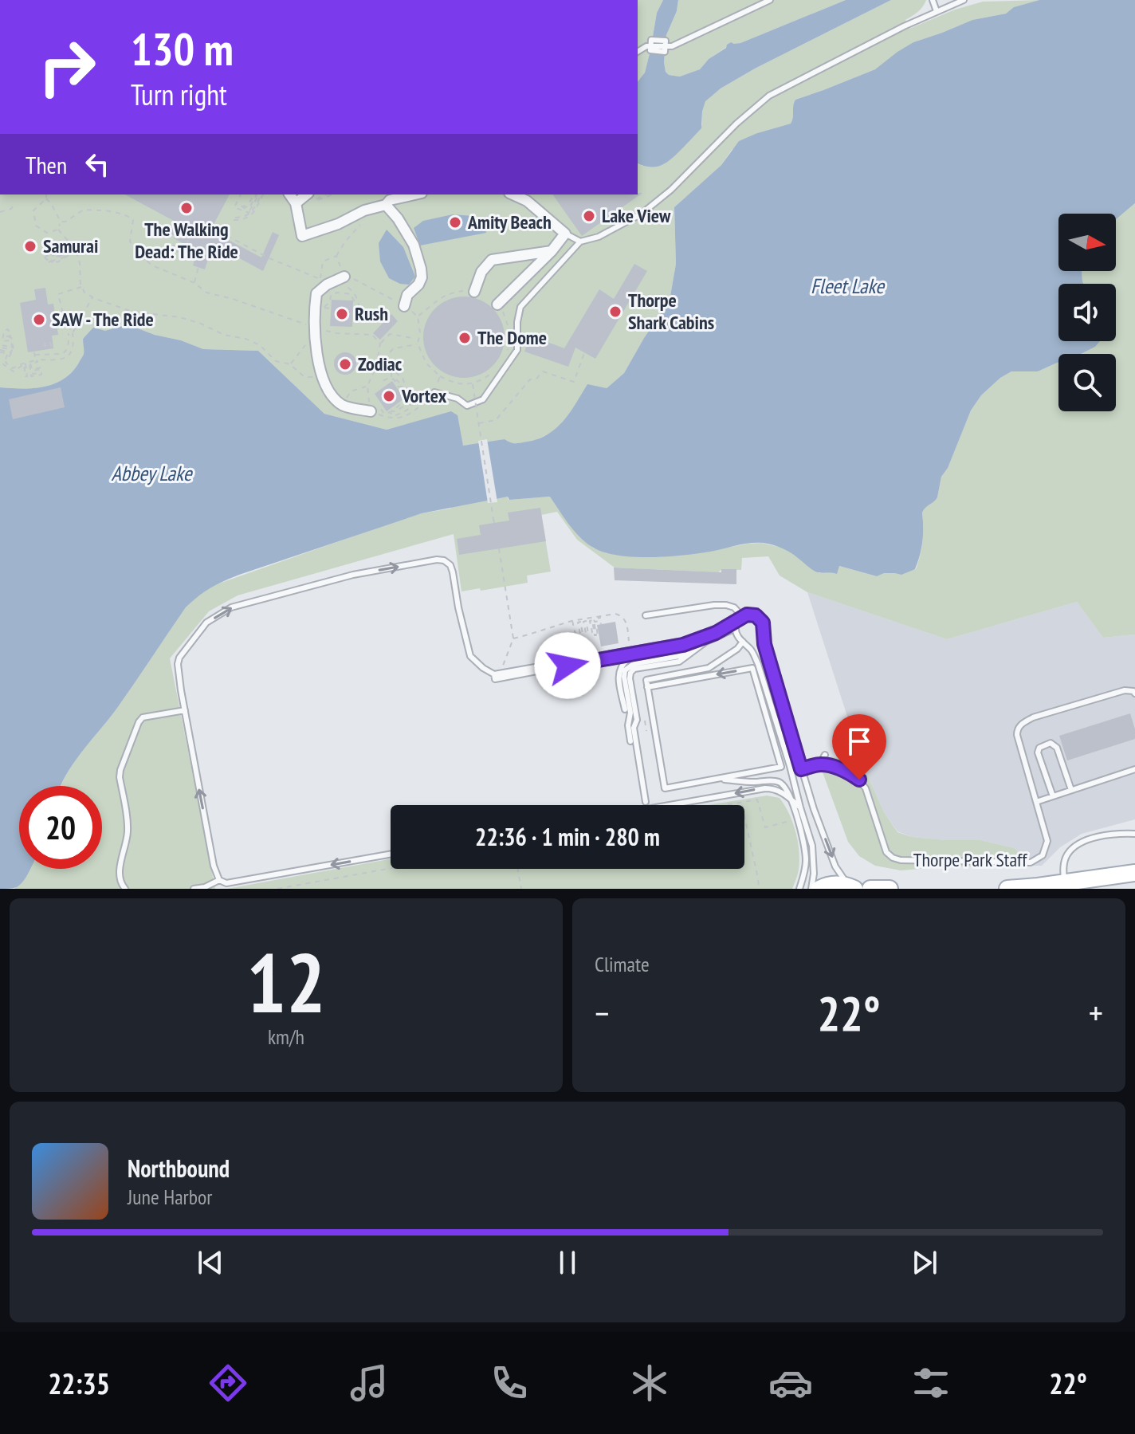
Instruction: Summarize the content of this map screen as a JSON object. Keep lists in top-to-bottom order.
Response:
{
  "streets": {
    "lane": ["Thorpe Park Staff"]
  },
  "water": ["Fleet Lake", "Abbey Lake"],
  "places": [
    "The Walking Dead: The Ride",
    "Lake View",
    "Amity Beach",
    "Samurai",
    "Thorpe Shark Cabins",
    "Rush",
    "SAW - The Ride",
    "The Dome",
    "Zodiac",
    "Vortex"
  ],
  "north": "right",
  "page": {
    "turn": ["130 m", "Turn right"],
    "then": "Then",
    "limit": "20",
    "trip": "22:36 · 1 min · 280 m",
    "tile": [
      ["12", "km/h"],
      "Climate"
    ],
    "heat": ["−", "22°", "+"],
    "song": ["Northbound", "June Harbor"],
    "tabs": ["22:35", "22°"]
  }
}
